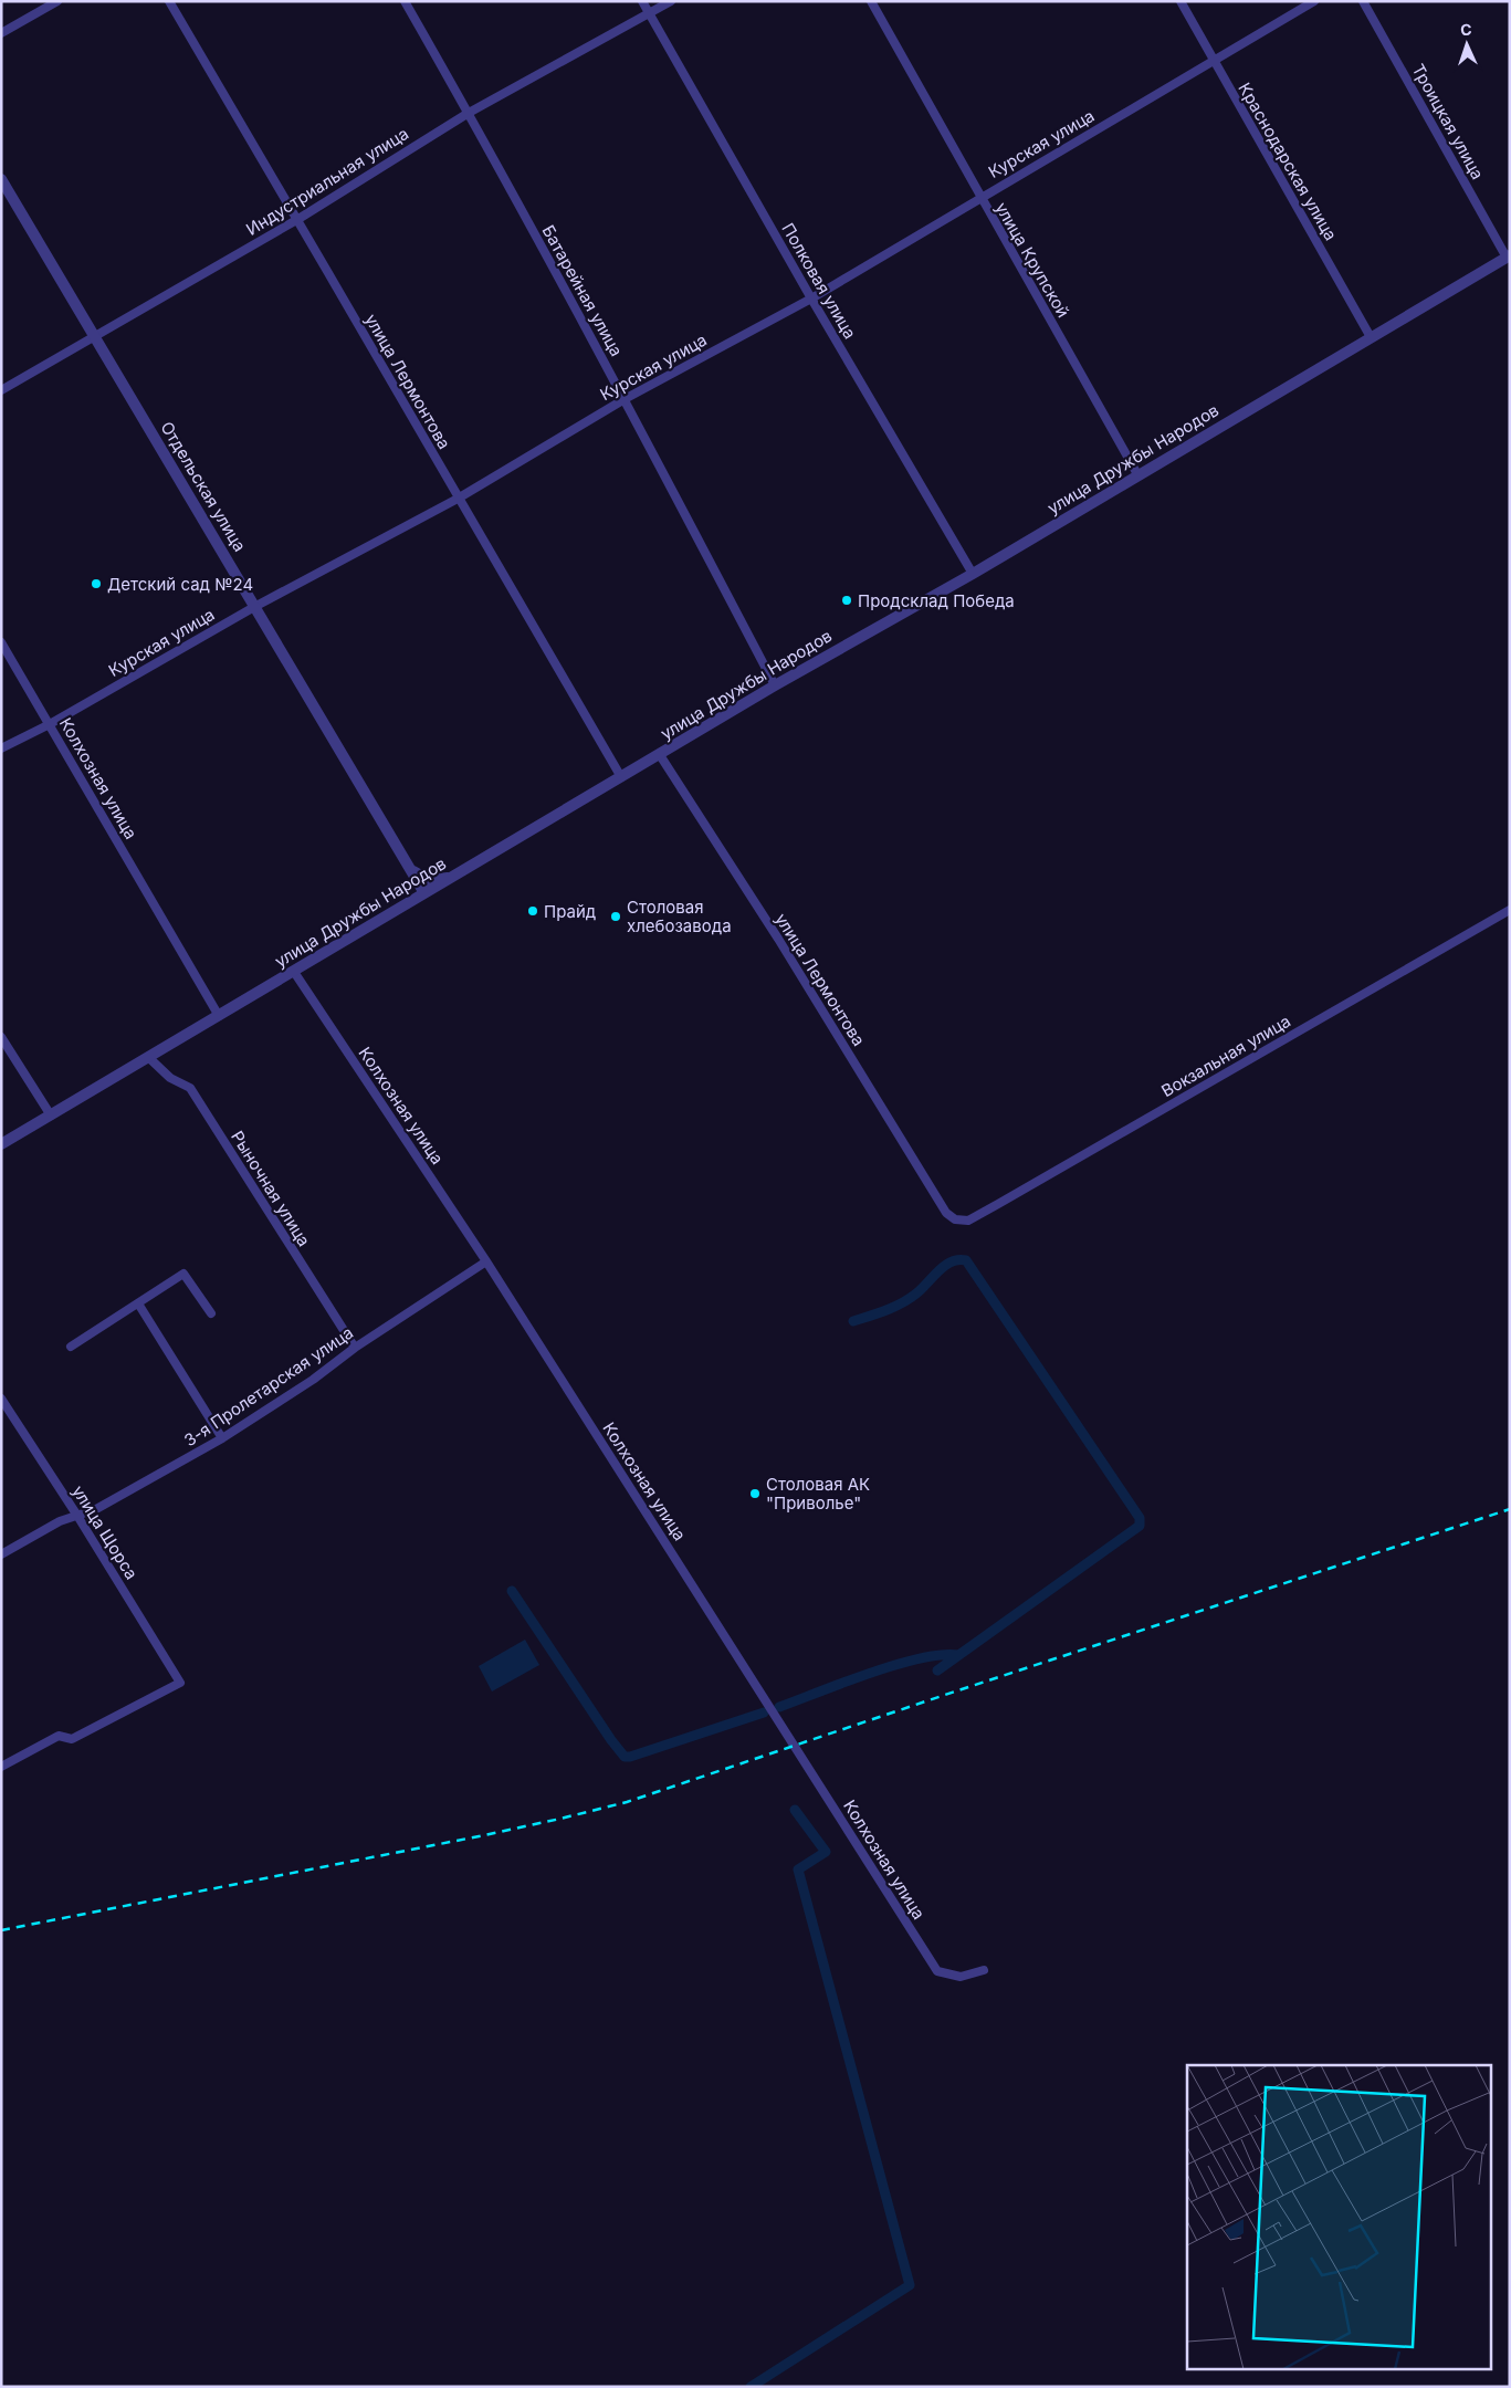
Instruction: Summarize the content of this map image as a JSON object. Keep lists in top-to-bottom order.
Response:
{
  "streets": {
    "street": [
      "Троицкая улица",
      "Курская улица",
      "Краснодарская улица",
      "Индустриальная улица",
      "улица Крупской",
      "Полковая улица",
      "Батарейная улица",
      "улица Лермонтова",
      "улица Дружбы Народов",
      "Отдельская улица",
      "Колхозная улица",
      "Вокзальная улица",
      "Рыночная улица",
      "3-я Пролетарская улица",
      "улица Щорса"
    ]
  },
  "crossings": [
    ["Троицкая улица", "улица Дружбы Народов"],
    ["Курская улица", "Краснодарская улица"],
    ["Курская улица", "улица Крупской"],
    ["Курская улица", "Полковая улица"],
    ["Курская улица", "Батарейная улица"],
    ["Курская улица", "улица Лермонтова"],
    ["Курская улица", "Отдельская улица"],
    ["Курская улица", "Колхозная улица"],
    ["Краснодарская улица", "улица Дружбы Народов"],
    ["Индустриальная улица", "Полковая улица"],
    ["Индустриальная улица", "Батарейная улица"],
    ["Индустриальная улица", "улица Лермонтова"],
    ["Индустриальная улица", "Отдельская улица"],
    ["улица Крупской", "улица Дружбы Народов"],
    ["Полковая улица", "улица Дружбы Народов"],
    ["Батарейная улица", "улица Дружбы Народов"],
    ["улица Лермонтова", "улица Дружбы Народов"],
    ["улица Лермонтова", "Вокзальная улица"],
    ["улица Дружбы Народов", "Отдельская улица"],
    ["улица Дружбы Народов", "Колхозная улица"],
    ["улица Дружбы Народов", "Рыночная улица"],
    ["Колхозная улица", "3-я Пролетарская улица"],
    ["Рыночная улица", "3-я Пролетарская улица"],
    ["3-я Пролетарская улица", "улица Щорса"]
  ],
  "places": [
    "Детский сад №24",
    "Продсклад Победа",
    "Прайд",
    "Столовая хлебозавода",
    "Столовая АК \"Приволье\""
  ],
  "north": "top"
}
